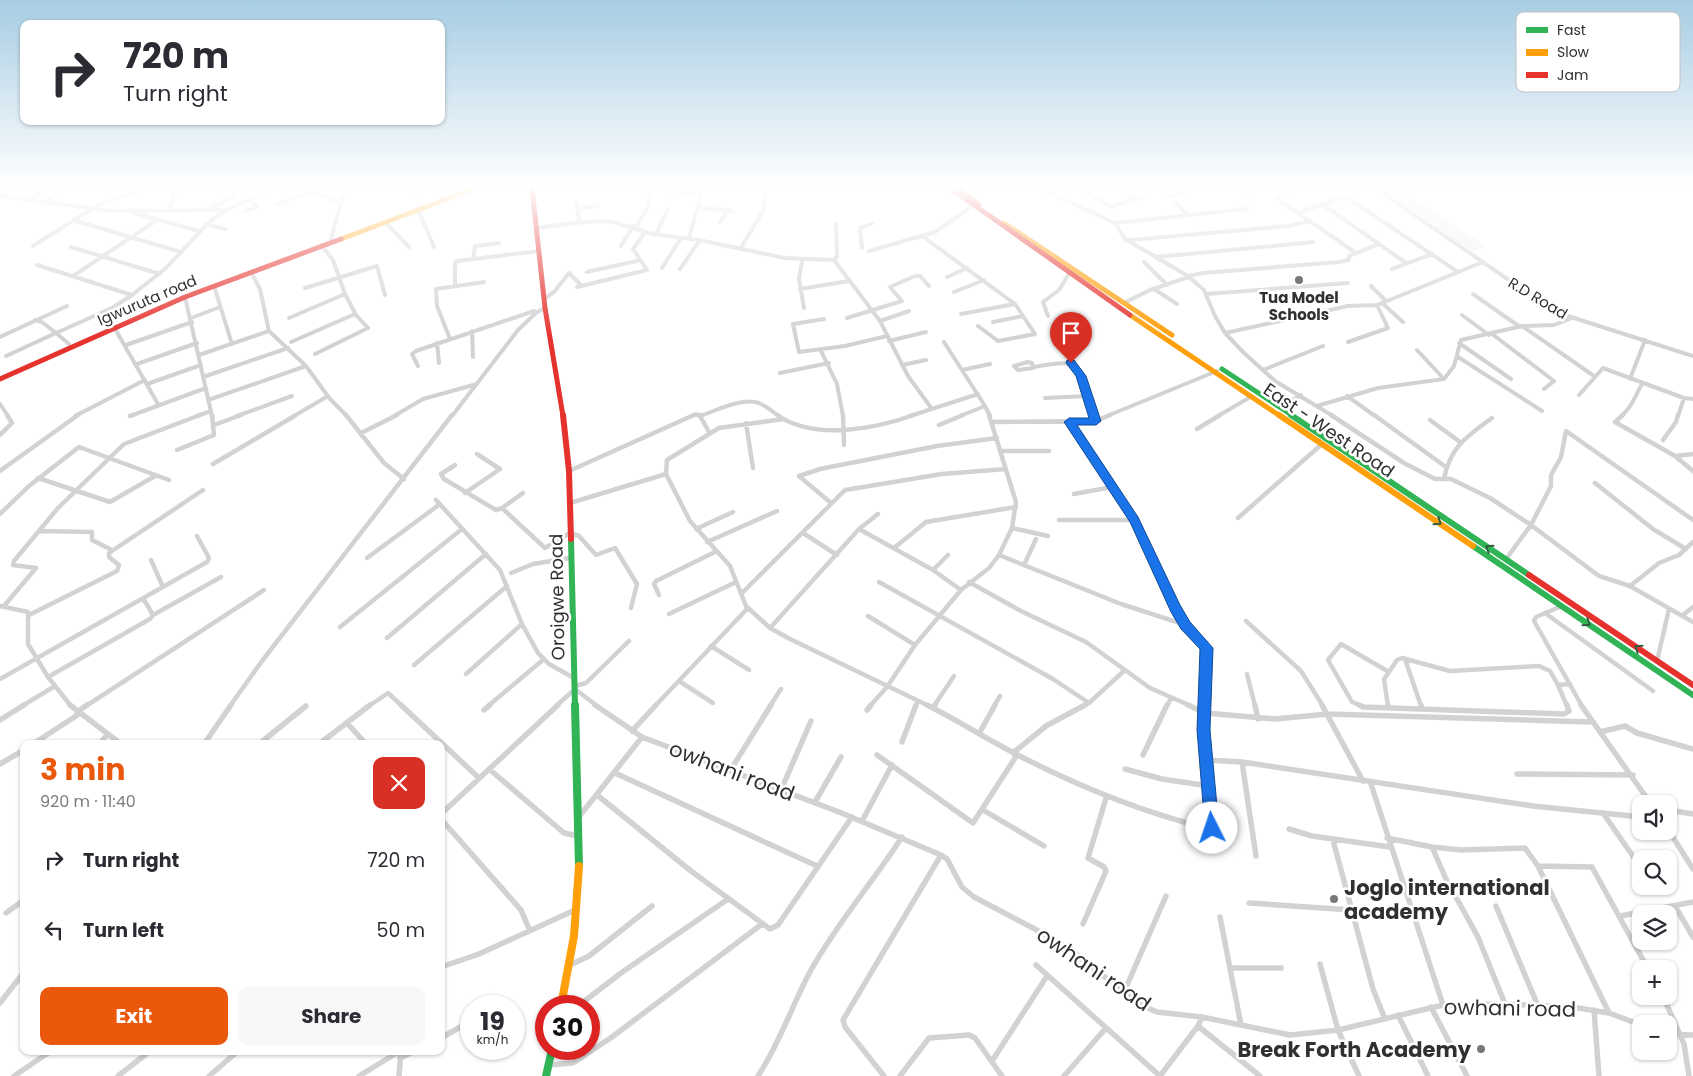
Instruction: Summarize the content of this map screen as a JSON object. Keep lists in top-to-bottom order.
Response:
{
  "streets": {
    "main road": ["Igwuruta road", "East - West Road", "Oroigwe Road"],
    "street": ["R.D Road", "owhani road"]
  },
  "crossings": [
    ["Oroigwe Road", "owhani road"]
  ],
  "places": ["Tua Model Schools", "Joglo international academy", "Break Forth Academy"],
  "legend": ["Fast", "Slow", "Jam"],
  "page": {
    "turn": ["720 m", "Turn right"],
    "heading": ["3 min", "920 m · 11:40"],
    "map_buttons": ["+", "−"],
    "list": [
      {
        "name": "Turn right",
        "value": "720 m"
      },
      {
        "name": "Turn left",
        "value": "50 m"
      }
    ],
    "buttons": ["Exit", "Share"],
    "speed": "19 km/h",
    "limit": "30"
  }
}
